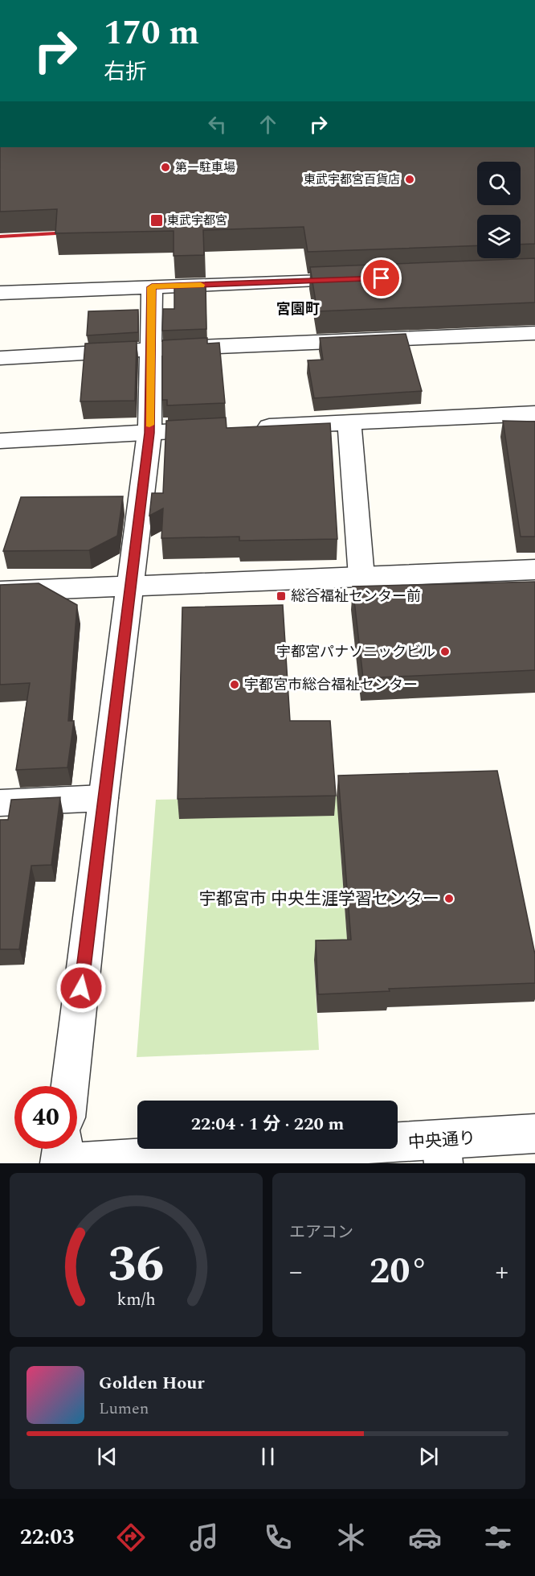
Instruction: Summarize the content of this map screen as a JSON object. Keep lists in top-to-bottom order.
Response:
{
  "streets": {
    "street": ["中央通り"]
  },
  "districts": ["宮園町"],
  "places": {
    "other": [
      "第一駐車場",
      "東武宇都宮百貨店",
      "宇都宮パナソニックビル",
      "宇都宮市総合福祉センター",
      "宇都宮市 中央生涯学習センター"
    ],
    "transit": ["東武宇都宮", "総合福祉センター前"]
  },
  "page": {
    "turn": ["170 m", "右折"],
    "limit": "40",
    "trip": "22:04 · 1 分 · 220 m",
    "tile": "エアコン",
    "heat": ["−", "20°", "+"],
    "song": ["Golden Hour", "Lumen"],
    "tabs": "22:03",
    "gauge": ["36", "km/h"]
  }
}
